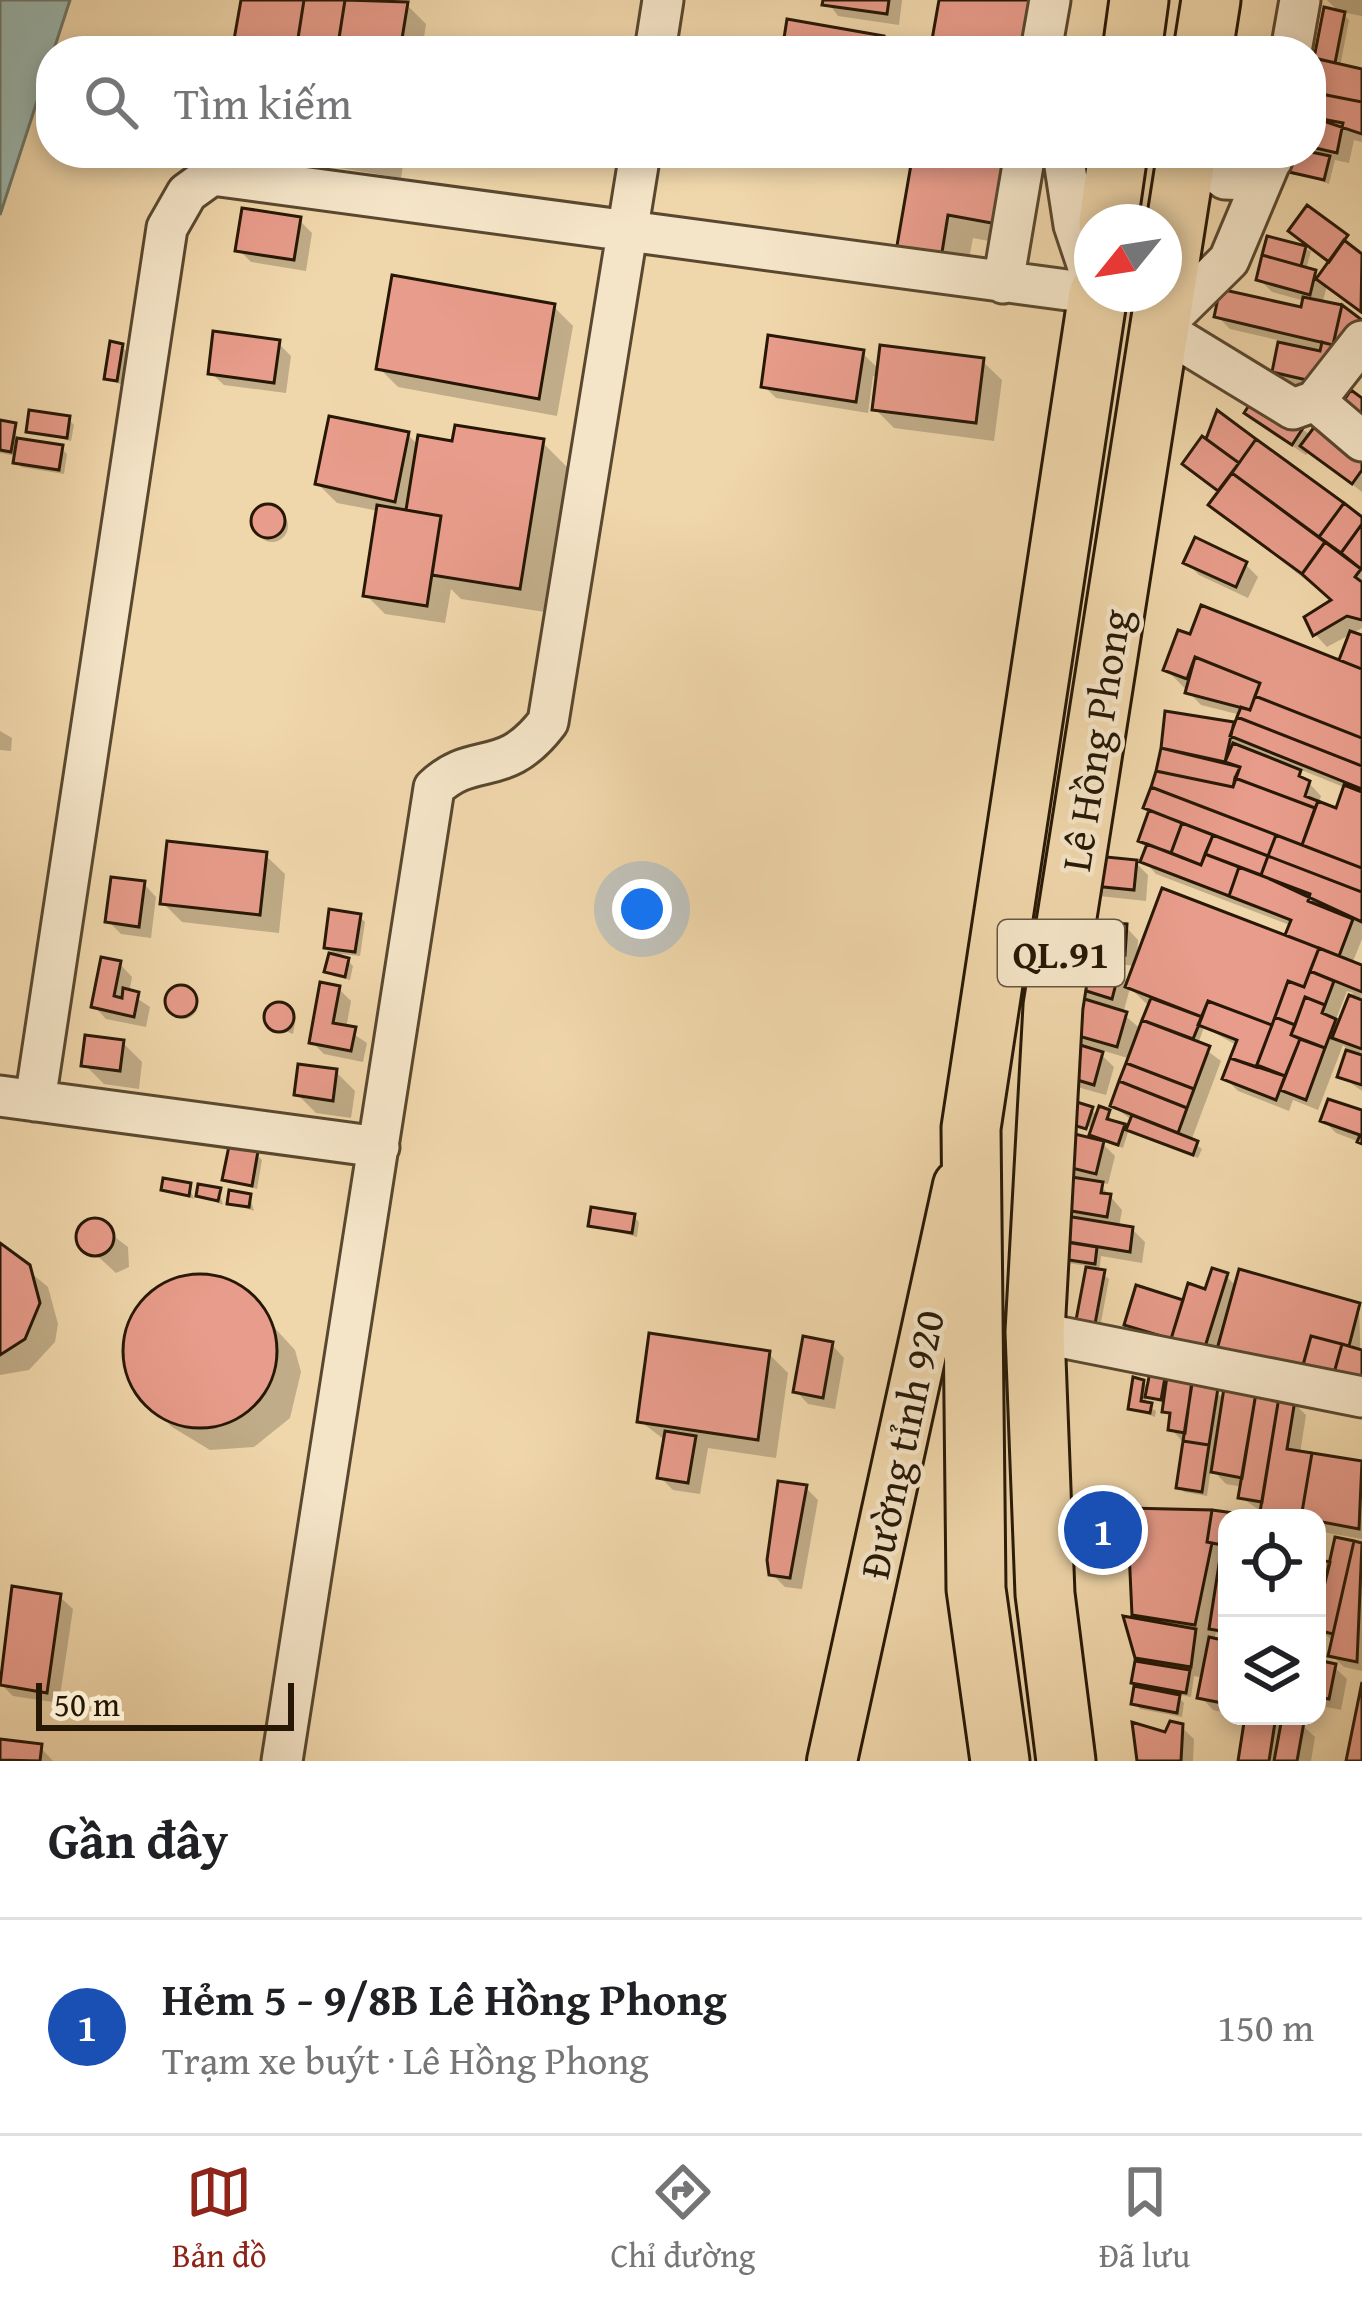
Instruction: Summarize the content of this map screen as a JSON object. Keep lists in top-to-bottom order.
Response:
{
  "streets": {
    "highway": ["Lê Hồng Phong", "QL.91"],
    "main road": ["Đường tỉnh 920"]
  },
  "crossings": [
    ["Lê Hồng Phong", "Đường tỉnh 920"]
  ],
  "scale_bar": "50 m",
  "north": "bottom left",
  "page": {
    "search": "Tìm kiếm",
    "pins": "1",
    "scale": "50 m",
    "heading": "Gần đây",
    "list": [
      {
        "mark": "1",
        "name": "Hẻm 5 - 9/8B Lê Hồng Phong",
        "note": "Trạm xe buýt · Lê Hồng Phong",
        "value": "150 m"
      }
    ],
    "nav": ["Bản đồ", "Chỉ đường", "Đã lưu"]
  }
}
